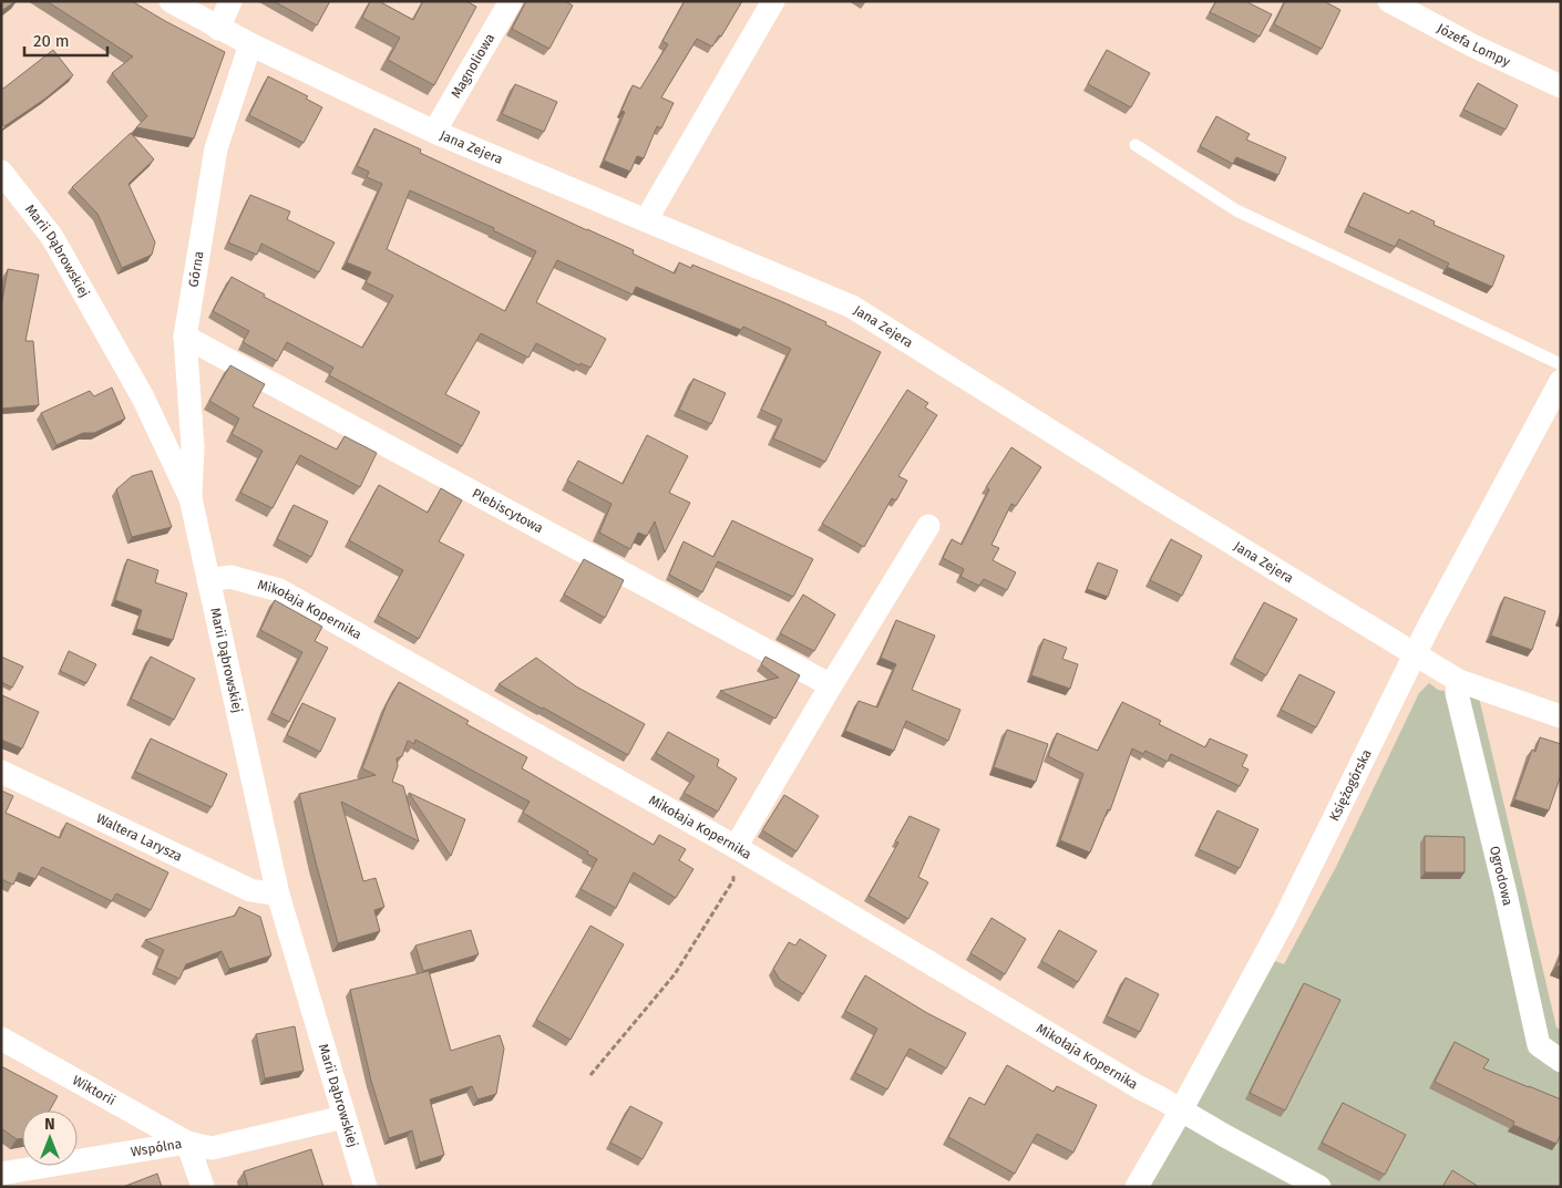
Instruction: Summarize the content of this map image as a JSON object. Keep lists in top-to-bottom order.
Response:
{
  "streets": {
    "street": [
      "Józefa Lompy",
      "Magnoliowa",
      "Jana Zejera",
      "Marii Dąbrowskiej",
      "Górna",
      "Plebiscytowa",
      "Mikołaja Kopernika",
      "Księżogórska",
      "Waltera Larysza",
      "Ogrodowa",
      "Wiktorii",
      "Wspólna"
    ]
  },
  "crossings": [
    ["Magnoliowa", "Jana Zejera"],
    ["Jana Zejera", "Górna"],
    ["Jana Zejera", "Księżogórska"],
    ["Jana Zejera", "Ogrodowa"],
    ["Marii Dąbrowskiej", "Górna"],
    ["Marii Dąbrowskiej", "Mikołaja Kopernika"],
    ["Marii Dąbrowskiej", "Waltera Larysza"],
    ["Marii Dąbrowskiej", "Wspólna"],
    ["Górna", "Plebiscytowa"],
    ["Mikołaja Kopernika", "Księżogórska"],
    ["Wiktorii", "Wspólna"]
  ],
  "scale_bar": "20 m",
  "north": "top"
}
